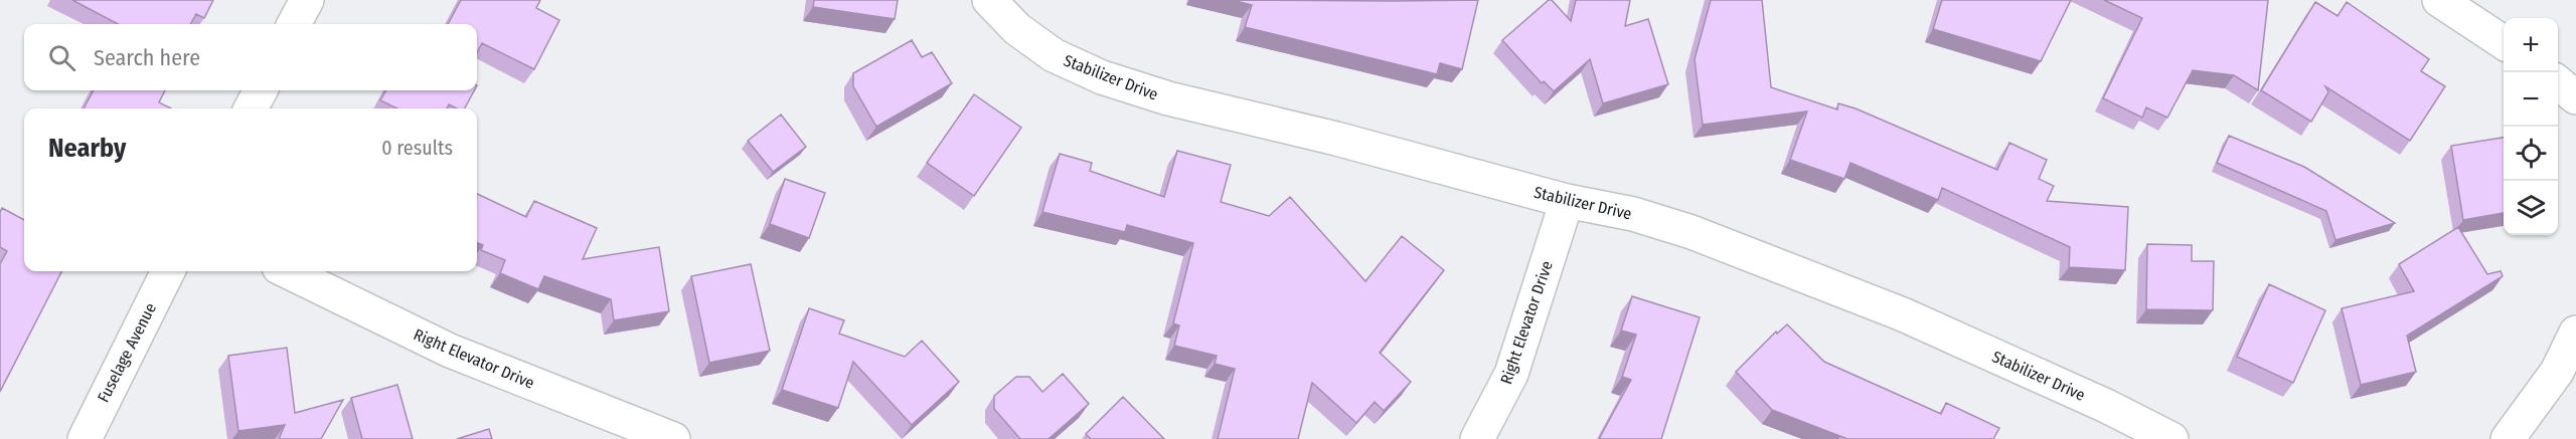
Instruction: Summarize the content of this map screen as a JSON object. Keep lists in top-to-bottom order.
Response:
{
  "streets": {
    "street": ["Stabilizer Drive", "Right Elevator Drive", "Fuselage Avenue"]
  },
  "crossings": [
    ["Stabilizer Drive", "Right Elevator Drive"]
  ],
  "page": {
    "map_buttons": ["+", "−"],
    "search": "Search here",
    "heading": ["Nearby", "0 results"]
  }
}
